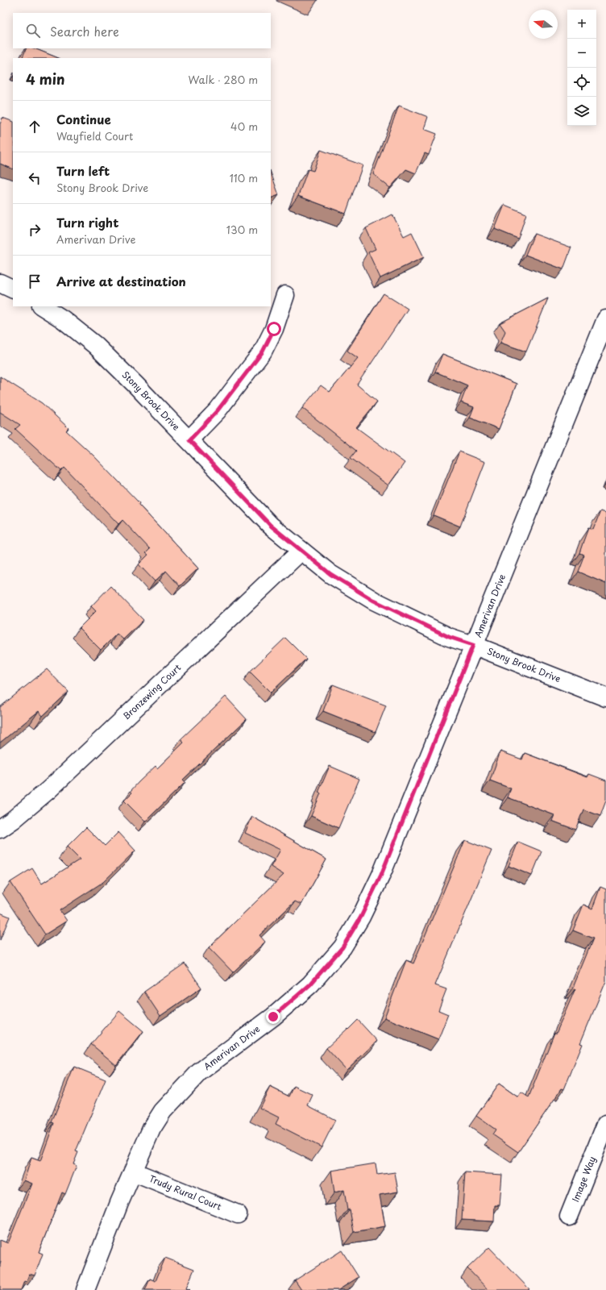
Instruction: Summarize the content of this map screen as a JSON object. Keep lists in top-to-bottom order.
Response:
{
  "streets": {
    "street": [
      "Stony Brook Drive",
      "Amerivan Drive",
      "Bronzewing Court",
      "Image Way",
      "Trudy Rural Court"
    ]
  },
  "crossings": [
    ["Stony Brook Drive", "Amerivan Drive"],
    ["Stony Brook Drive", "Bronzewing Court"],
    ["Amerivan Drive", "Trudy Rural Court"]
  ],
  "north": "left",
  "page": {
    "map_buttons": ["+", "−"],
    "search": "Search here",
    "heading": ["4 min", "Walk · 280 m"],
    "list": [
      ["Continue", "Wayfield Court", "40 m"],
      ["Turn left", "Stony Brook Drive", "110 m"],
      ["Turn right", "Amerivan Drive", "130 m"],
      "Arrive at destination"
    ]
  }
}
